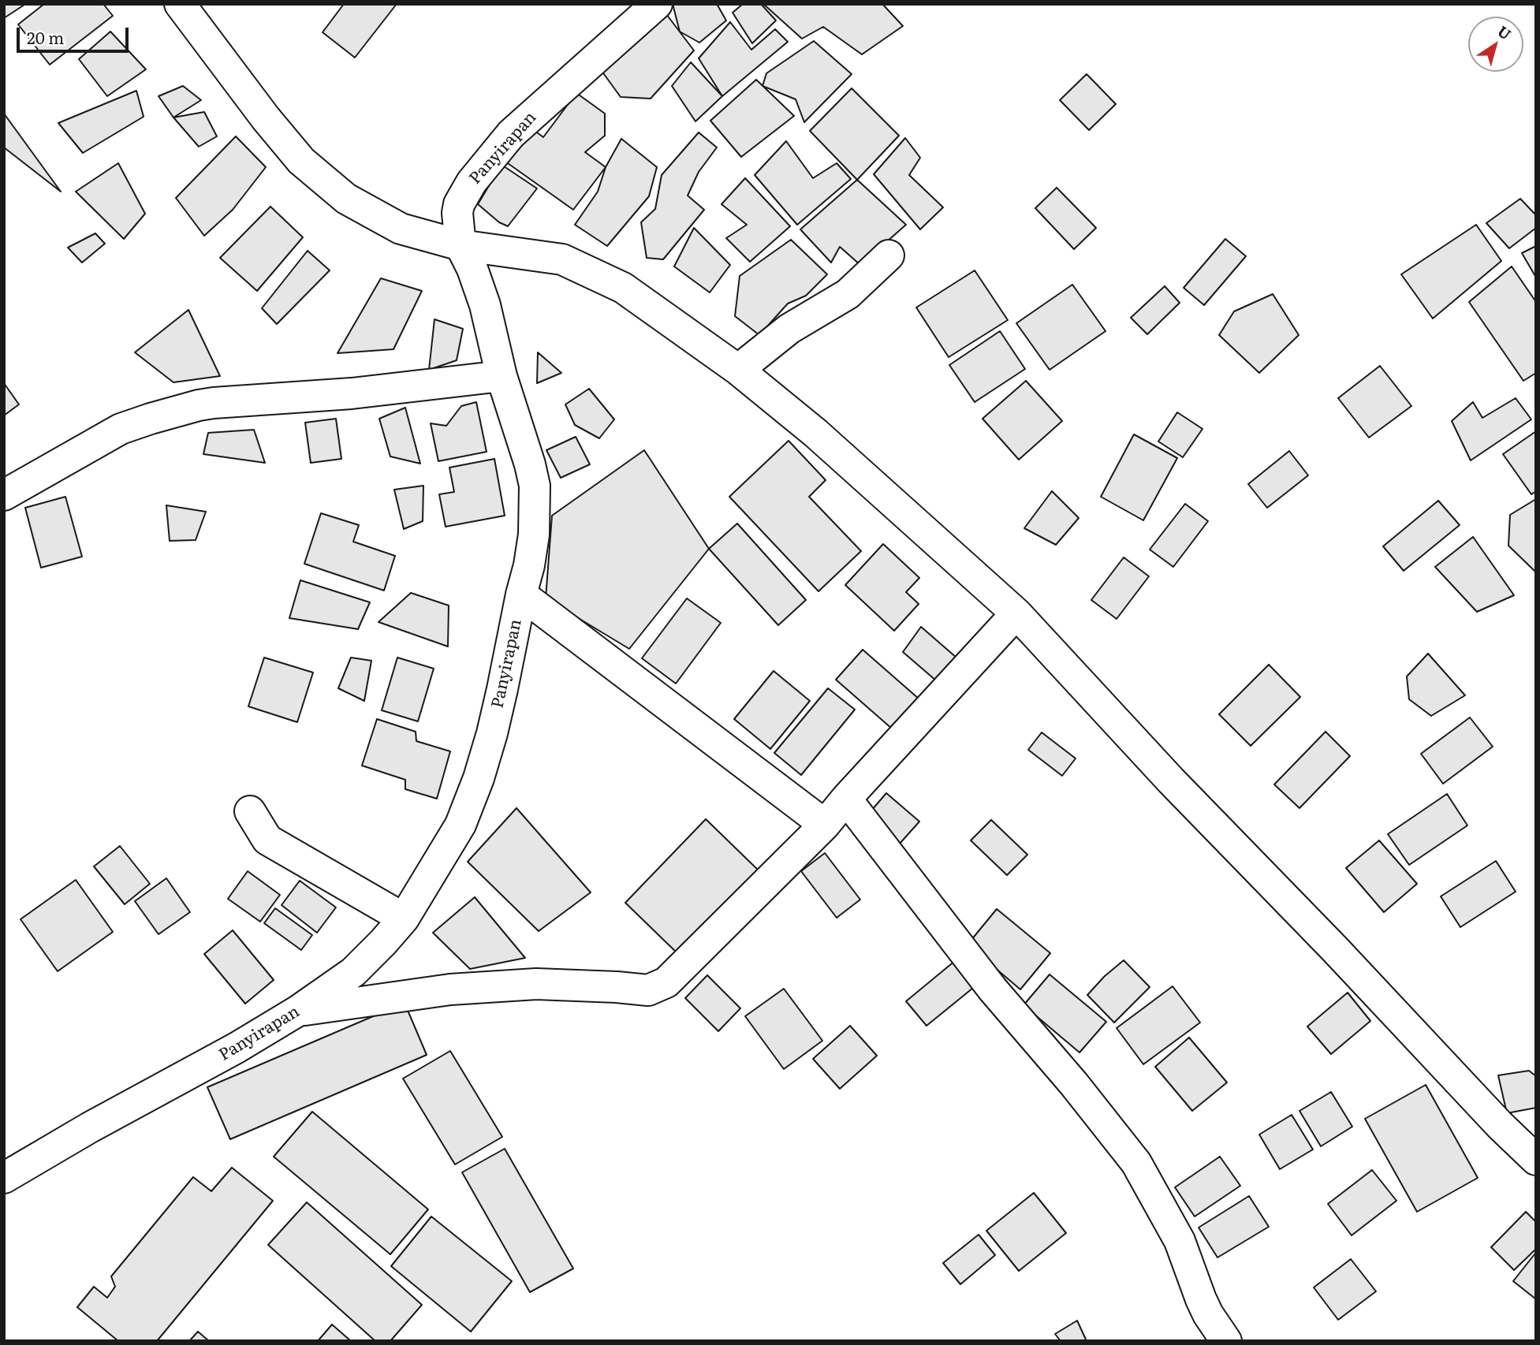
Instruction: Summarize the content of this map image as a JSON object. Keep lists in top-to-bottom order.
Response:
{
  "streets": {
    "street": ["Panyirapan"]
  },
  "scale_bar": "20 m",
  "north": "top right"
}
